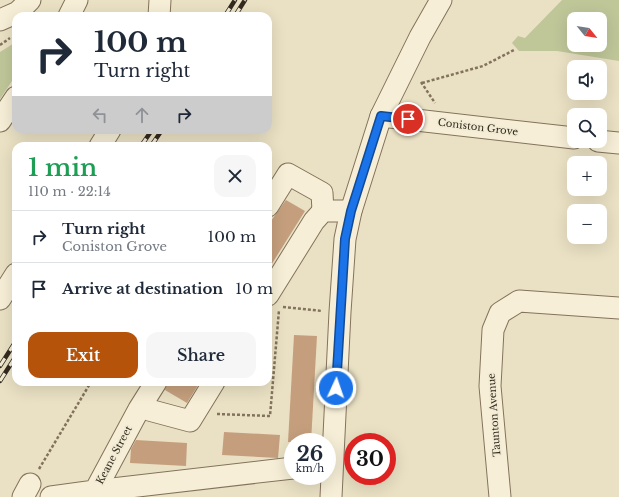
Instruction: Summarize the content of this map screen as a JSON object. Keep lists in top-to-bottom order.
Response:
{
  "streets": {
    "street": ["Coniston Grove", "Taunton Avenue", "Keane Street"]
  },
  "north": "bottom right",
  "page": {
    "map_buttons": ["+", "−"],
    "turn": ["100 m", "Turn right"],
    "heading": ["1 min", "110 m · 22:14"],
    "list": [
      {
        "name": "Turn right",
        "note": "Coniston Grove",
        "value": "100 m"
      },
      {
        "name": "Arrive at destination",
        "value": "10 m"
      }
    ],
    "buttons": ["Exit", "Share"],
    "speed": "26 km/h",
    "limit": "30"
  }
}
